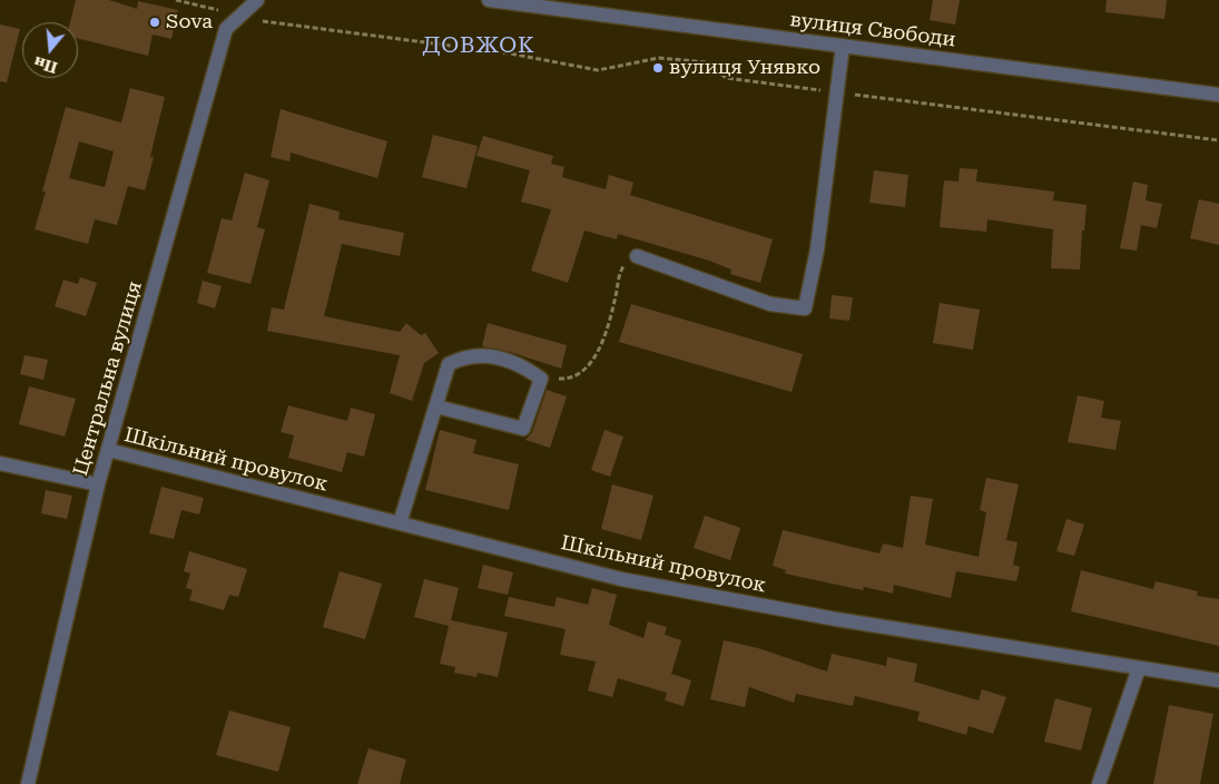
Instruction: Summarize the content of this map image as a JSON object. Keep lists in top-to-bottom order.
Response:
{
  "streets": {
    "street": ["вулиця Свободи", "Центральна вулиця", "Шкільний провулок"]
  },
  "crossings": [
    ["Центральна вулиця", "Шкільний провулок"]
  ],
  "districts": ["ДОВЖОК"],
  "places": ["Sova", "вулиця Унявко"],
  "north": "bottom"
}
